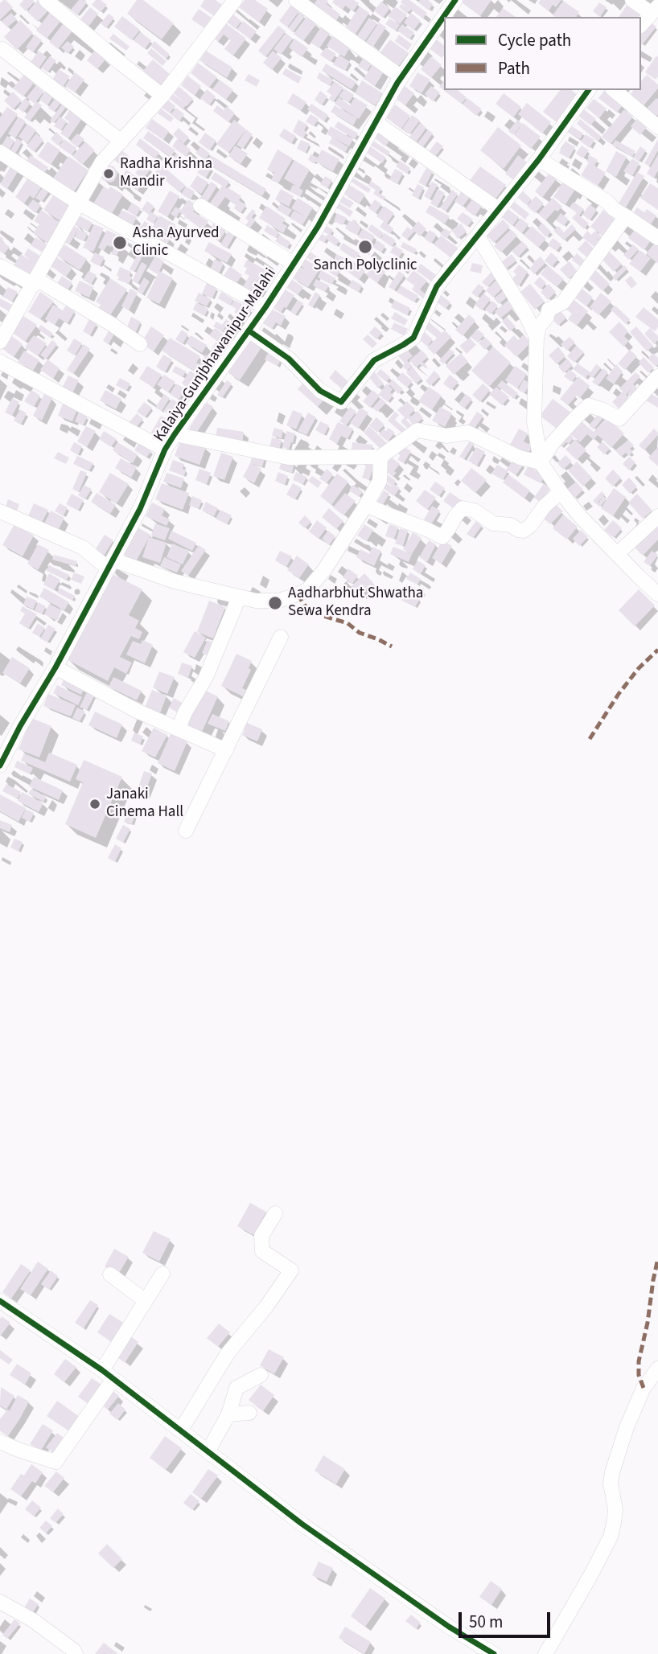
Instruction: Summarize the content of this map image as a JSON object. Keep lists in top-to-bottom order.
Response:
{
  "streets": {
    "street": ["Kalaiya-Gunjbhawanipur-Malahi"]
  },
  "places": [
    "Radha Krishna Mandir",
    "Asha Ayurved Clinic",
    "Sanch Polyclinic",
    "Aadharbhut Shwatha Sewa Kendra",
    "Janaki Cinema Hall"
  ],
  "legend": ["Cycle path", "Path"],
  "scale_bar": "50 m"
}
